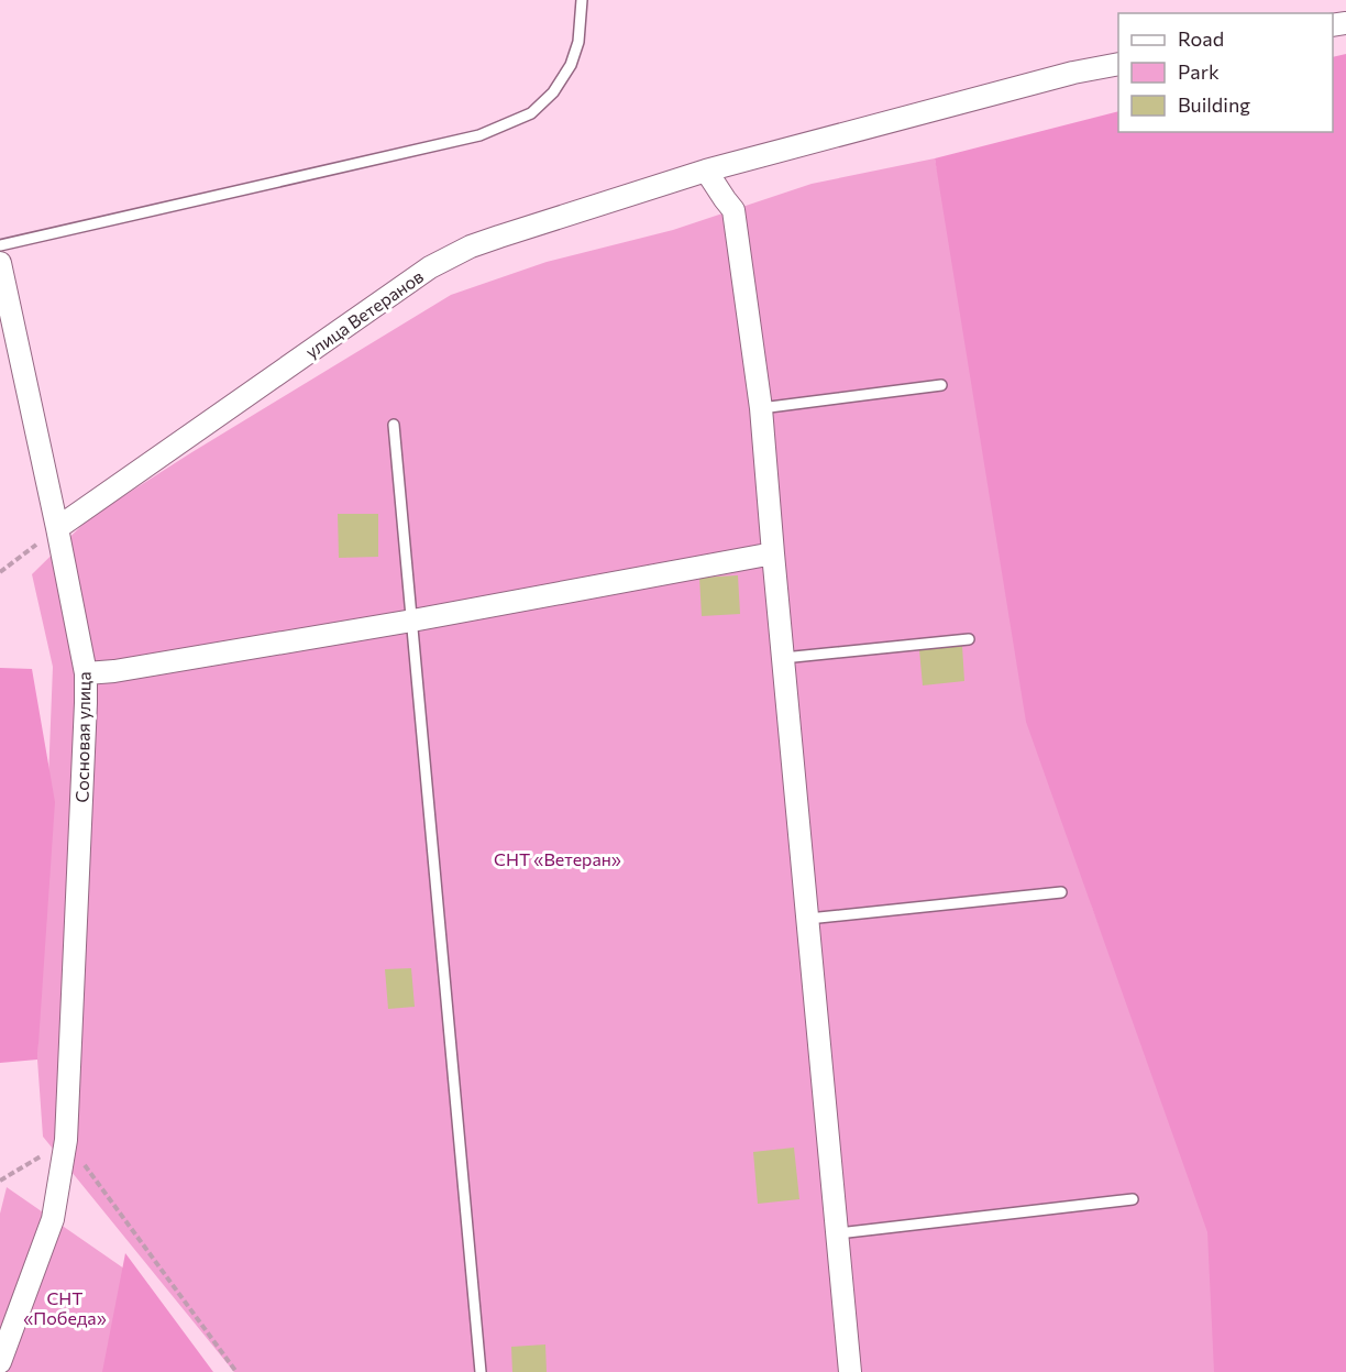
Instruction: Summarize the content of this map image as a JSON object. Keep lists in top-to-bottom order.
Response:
{
  "streets": {
    "street": ["улица Ветеранов", "Сосновая улица"]
  },
  "crossings": [
    ["улица Ветеранов", "Сосновая улица"]
  ],
  "parks": ["СНТ «Ветеран»", "СНТ «Победа»"],
  "legend": ["Road", "Park", "Building"]
}
